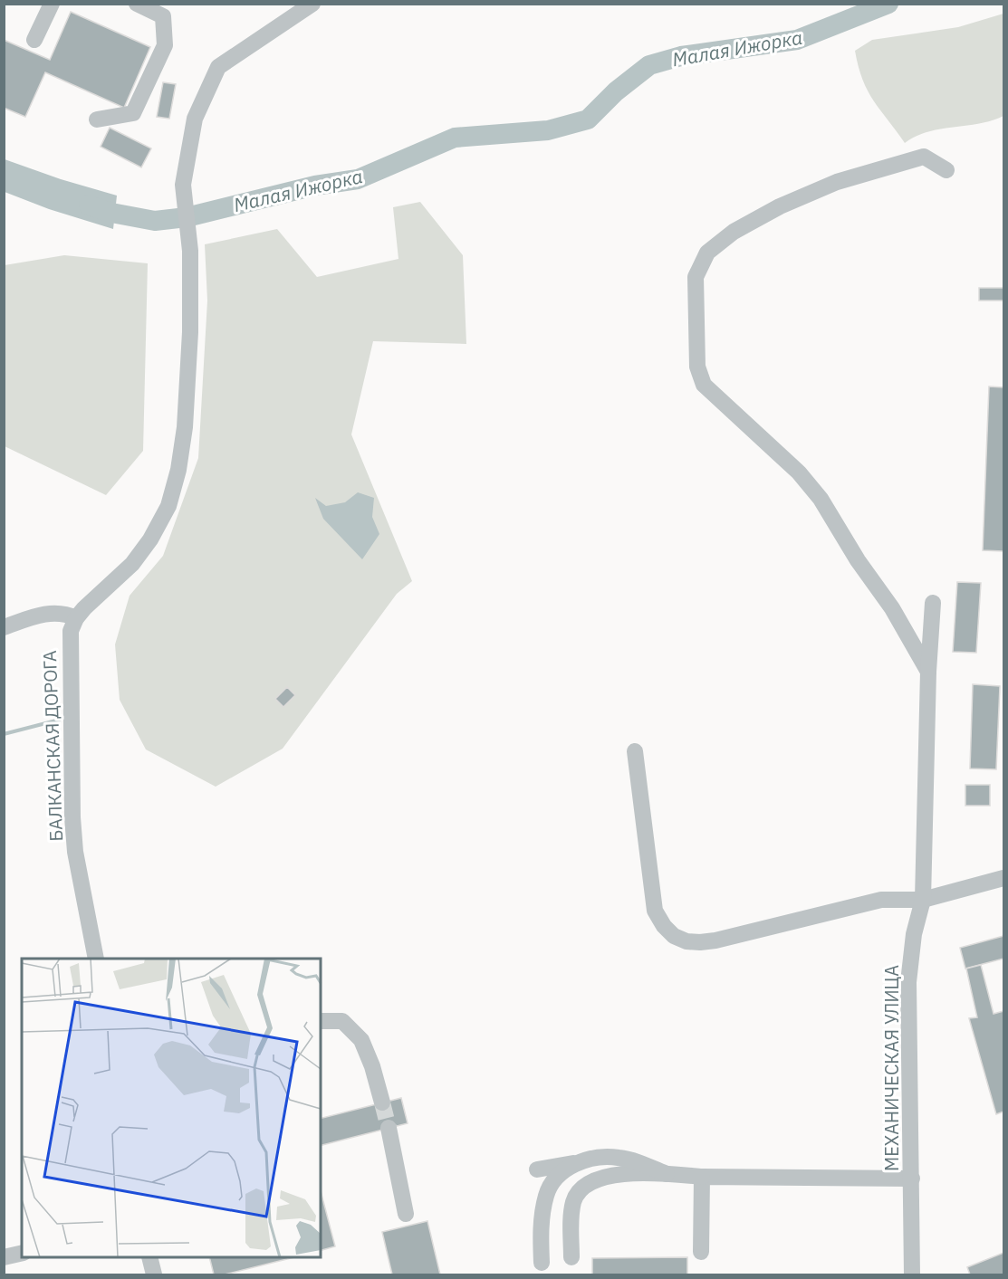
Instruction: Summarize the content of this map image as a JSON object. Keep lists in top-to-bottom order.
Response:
{
  "streets": {
    "street": ["БАЛКАНСКАЯ ДОРОГА", "МЕХАНИЧЕСКАЯ УЛИЦА"]
  },
  "water": ["Малая Ижорка"]
}
